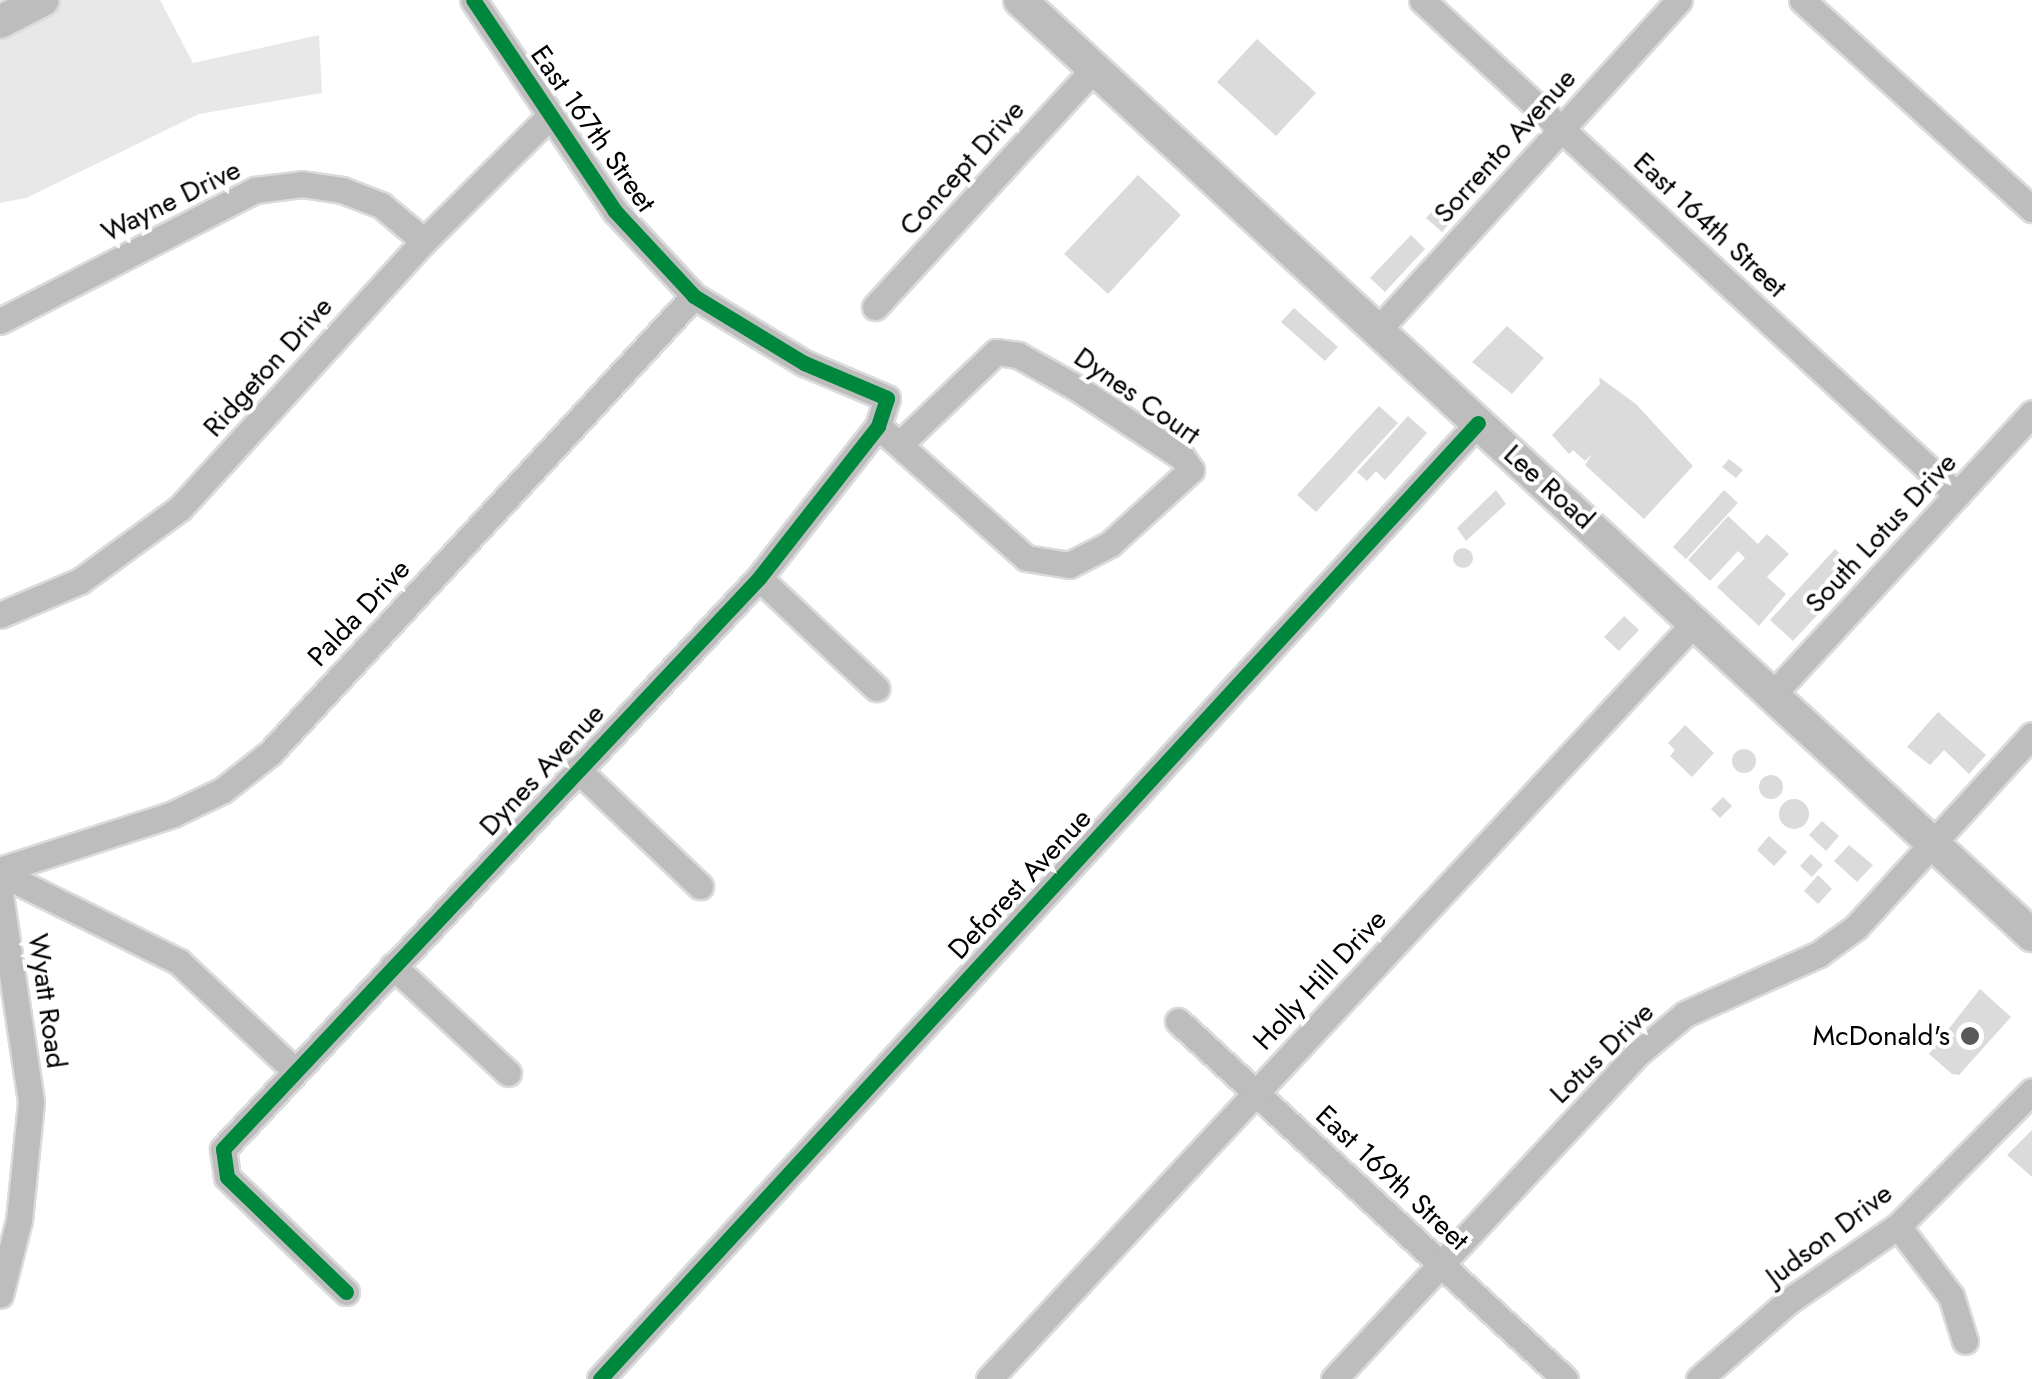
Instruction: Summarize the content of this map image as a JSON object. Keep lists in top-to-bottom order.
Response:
{
  "streets": {
    "main road": ["Lee Road"],
    "street": [
      "East 167th Street",
      "Sorrento Avenue",
      "Concept Drive",
      "Wayne Drive",
      "East 164th Street",
      "Ridgeton Drive",
      "Dynes Court",
      "South Lotus Drive",
      "Palda Drive",
      "Dynes Avenue",
      "Deforest Avenue",
      "Holly Hill Drive",
      "Wyatt Road",
      "Lotus Drive",
      "East 169th Street",
      "Judson Drive"
    ]
  },
  "crossings": [
    ["East 167th Street", "Ridgeton Drive"],
    ["East 167th Street", "Palda Drive"],
    ["East 167th Street", "Dynes Avenue"],
    ["Sorrento Avenue", "East 164th Street"],
    ["Sorrento Avenue", "Lee Road"],
    ["Concept Drive", "Lee Road"],
    ["Wayne Drive", "Ridgeton Drive"],
    ["East 164th Street", "South Lotus Drive"],
    ["Dynes Court", "Dynes Avenue"],
    ["Lee Road", "South Lotus Drive"],
    ["Lee Road", "Deforest Avenue"],
    ["Lee Road", "Holly Hill Drive"],
    ["Lee Road", "Lotus Drive"],
    ["Holly Hill Drive", "East 169th Street"],
    ["Lotus Drive", "East 169th Street"]
  ],
  "places": ["McDonald's"]
}
